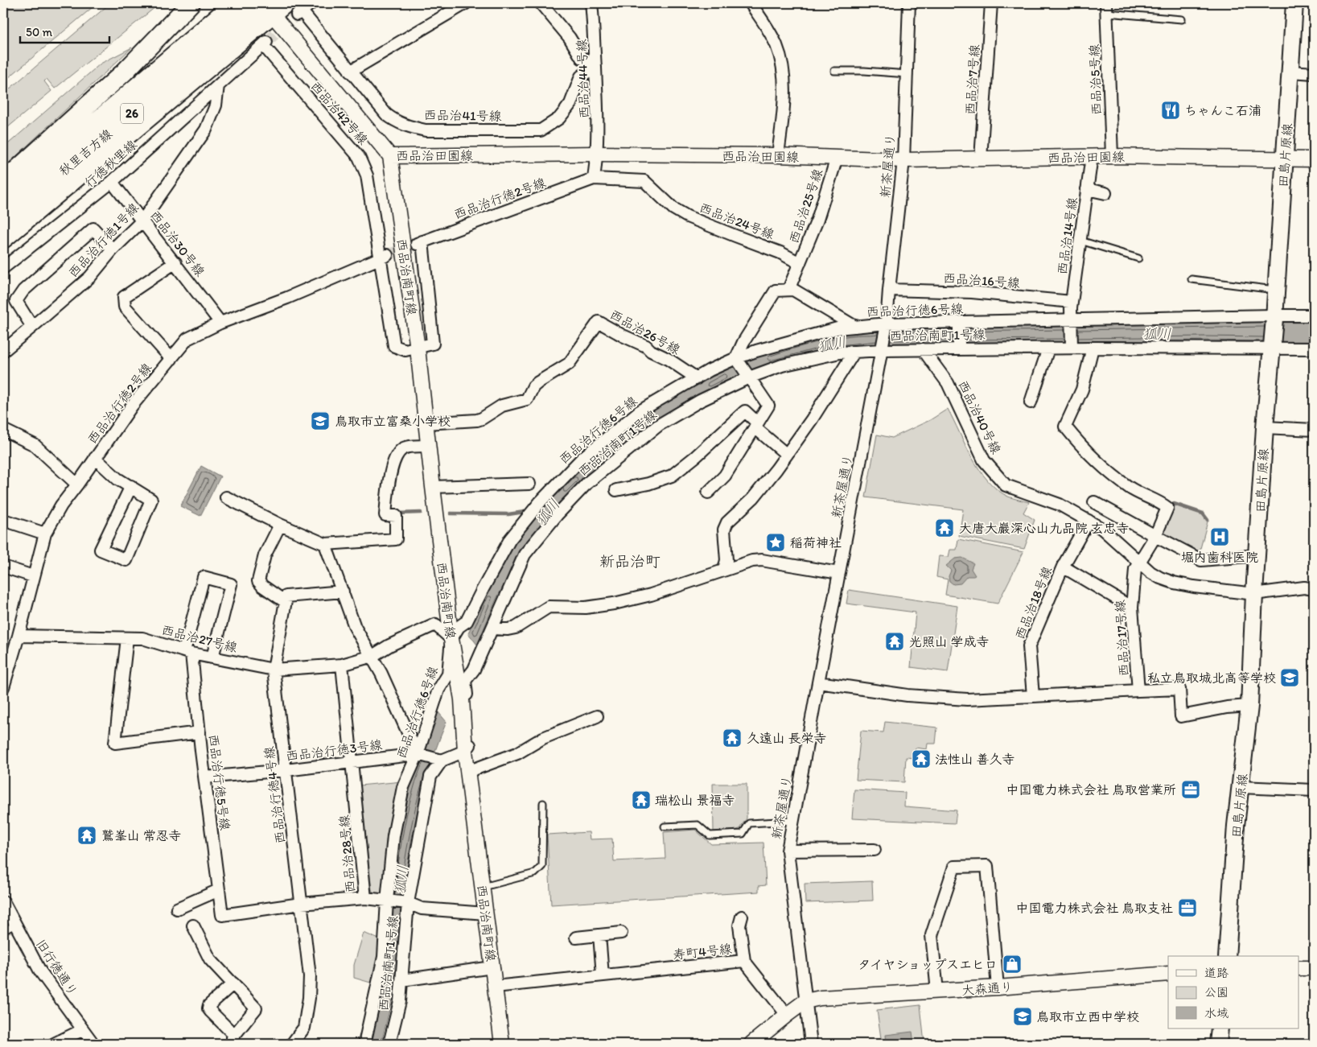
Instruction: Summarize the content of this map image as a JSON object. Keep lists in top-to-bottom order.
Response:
{
  "streets": {
    "main road": ["26", "秋里吉方線", "田島片原線"],
    "street": [
      "西品治44号線",
      "西品治7号線",
      "西品治5号線",
      "西品治42号線",
      "西品治41号線",
      "西品治田園線",
      "行徳秋里線",
      "新茶屋通り",
      "西品治行徳2号線",
      "西品治25号線",
      "西品治24号線",
      "西品治14号線",
      "西品治行徳1号線",
      "西品治30号線",
      "西品治南町線",
      "西品治16号線",
      "西品治行徳6号線",
      "西品治26号線",
      "西品治南町1号線",
      "西品治40号線",
      "西品治18号線",
      "西品治27号線",
      "西品治17号線",
      "西品治行徳3号線",
      "西品治行徳5号線",
      "西品治行徳4号線",
      "西品治28号線",
      "寿町4号線",
      "旧行徳通り",
      "大森通り"
    ]
  },
  "crossings": [
    ["西品治44号線", "西品治41号線"],
    ["西品治44号線", "西品治田園線"],
    ["西品治7号線", "西品治田園線"],
    ["西品治5号線", "西品治田園線"],
    ["西品治42号線", "行徳秋里線"],
    ["西品治42号線", "西品治行徳2号線"],
    ["西品治42号線", "西品治南町線"],
    ["秋里吉方線", "西品治田園線"],
    ["西品治田園線", "田島片原線"],
    ["西品治田園線", "新茶屋通り"],
    ["西品治田園線", "西品治25号線"],
    ["西品治田園線", "西品治14号線"],
    ["西品治田園線", "西品治南町線"],
    ["田島片原線", "西品治行徳6号線"],
    ["田島片原線", "西品治南町1号線"],
    ["田島片原線", "西品治40号線"],
    ["田島片原線", "西品治17号線"],
    ["行徳秋里線", "西品治行徳1号線"],
    ["行徳秋里線", "西品治30号線"],
    ["新茶屋通り", "西品治16号線"],
    ["新茶屋通り", "西品治行徳6号線"],
    ["新茶屋通り", "西品治南町1号線"],
    ["新茶屋通り", "大森通り"],
    ["西品治行徳2号線", "西品治24号線"],
    ["西品治行徳2号線", "西品治30号線"],
    ["西品治行徳2号線", "西品治南町線"],
    ["西品治行徳2号線", "西品治27号線"],
    ["西品治25号線", "西品治24号線"],
    ["西品治14号線", "西品治16号線"],
    ["西品治14号線", "西品治行徳6号線"],
    ["西品治14号線", "西品治南町1号線"],
    ["西品治行徳1号線", "西品治30号線"],
    ["西品治南町線", "西品治行徳6号線"],
    ["西品治南町線", "西品治26号線"],
    ["西品治南町線", "西品治南町1号線"],
    ["西品治南町線", "西品治27号線"],
    ["西品治南町線", "寿町4号線"],
    ["西品治行徳6号線", "西品治26号線"],
    ["西品治行徳6号線", "西品治27号線"],
    ["西品治行徳6号線", "西品治行徳3号線"],
    ["西品治南町1号線", "西品治40号線"],
    ["西品治南町1号線", "西品治17号線"],
    ["西品治南町1号線", "西品治行徳3号線"],
    ["西品治40号線", "西品治17号線"],
    ["西品治18号線", "西品治17号線"],
    ["西品治27号線", "西品治行徳5号線"],
    ["西品治27号線", "西品治行徳4号線"],
    ["西品治27号線", "西品治28号線"],
    ["西品治行徳3号線", "西品治行徳5号線"],
    ["西品治行徳3号線", "西品治行徳4号線"],
    ["西品治行徳3号線", "西品治28号線"],
    ["西品治行徳5号線", "西品治28号線"],
    ["西品治行徳4号線", "西品治28号線"]
  ],
  "districts": ["新品治町"],
  "water": ["狐川"],
  "places": {
    "restaurant": ["ちゃんこ石浦"],
    "school or university": ["鳥取市立富桑小学校", "私立鳥取城北高等学校", "鳥取市立西中学校"],
    "temple": [
      "大唐大巖深心山九品院 玄忠寺",
      "光照山 学成寺",
      "久遠山 長栄寺",
      "法性山 善久寺",
      "瑞松山 景福寺",
      "鷲峯山 常忍寺"
    ],
    "hospital": ["堀内歯科医院"],
    "place": ["稲荷神社"],
    "office": ["中国電力株式会社 鳥取営業所", "中国電力株式会社 鳥取支社"],
    "shop": ["タイヤショップスエヒロ"]
  },
  "legend": ["道路", "公園", "水域"],
  "scale_bar": "50 m"
}
